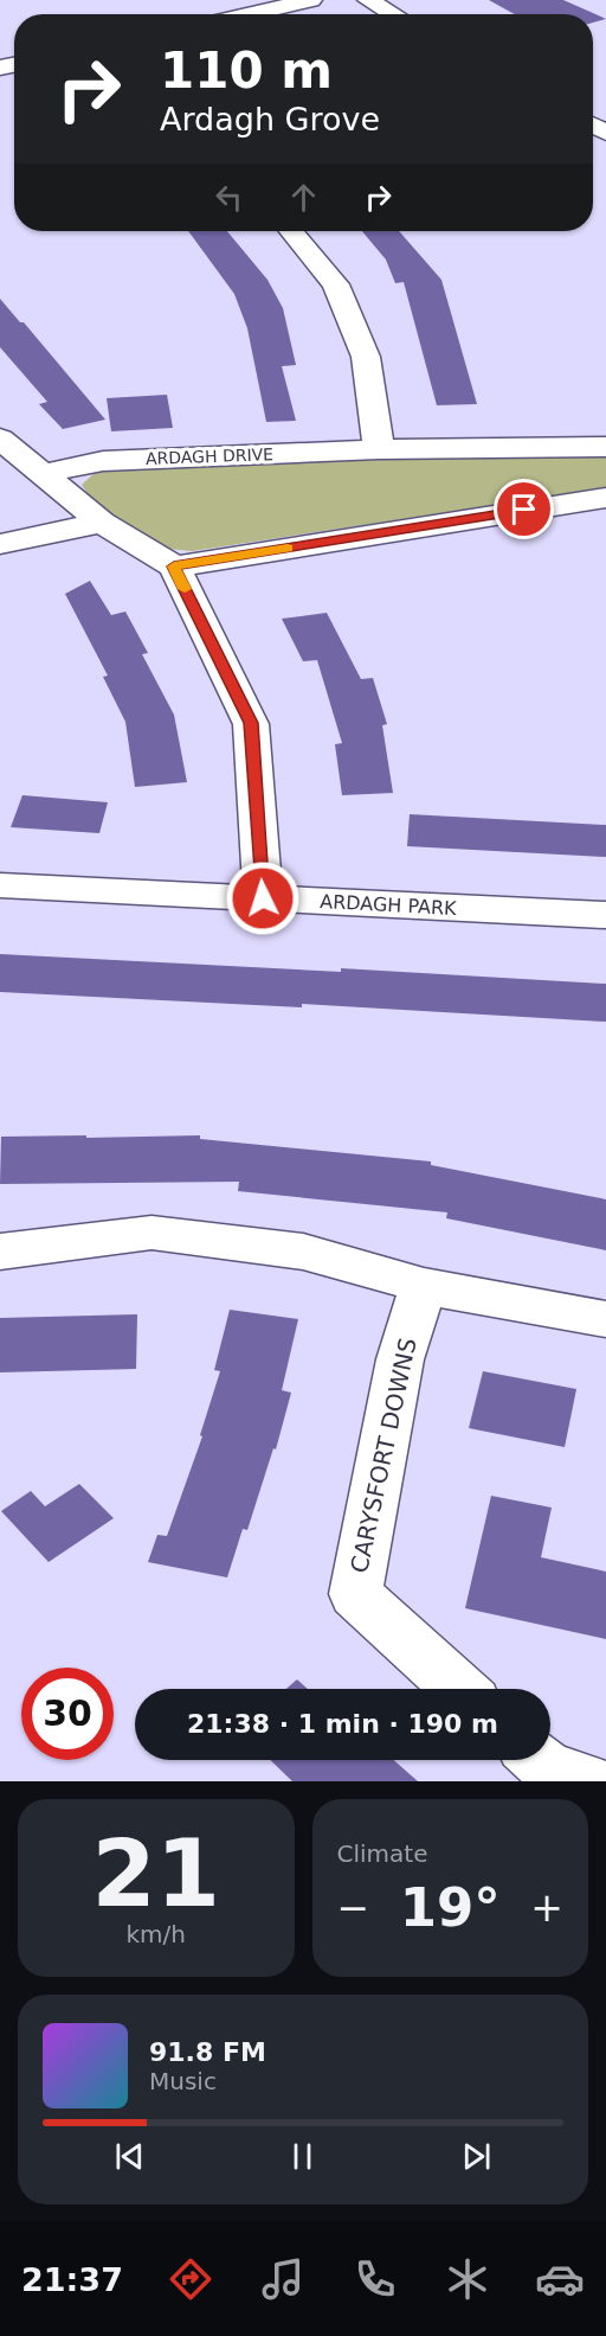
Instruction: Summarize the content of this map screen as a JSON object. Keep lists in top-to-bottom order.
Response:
{
  "streets": {
    "street": ["ARDAGH DRIVE", "ARDAGH PARK", "CARYSFORT DOWNS"]
  },
  "page": {
    "turn": ["110 m", "Ardagh Grove"],
    "limit": "30",
    "trip": "21:38 · 1 min · 190 m",
    "tile": [
      ["21", "km/h"],
      "Climate"
    ],
    "heat": ["−", "19°", "+"],
    "song": ["91.8 FM", "Music"],
    "tabs": "21:37"
  }
}
